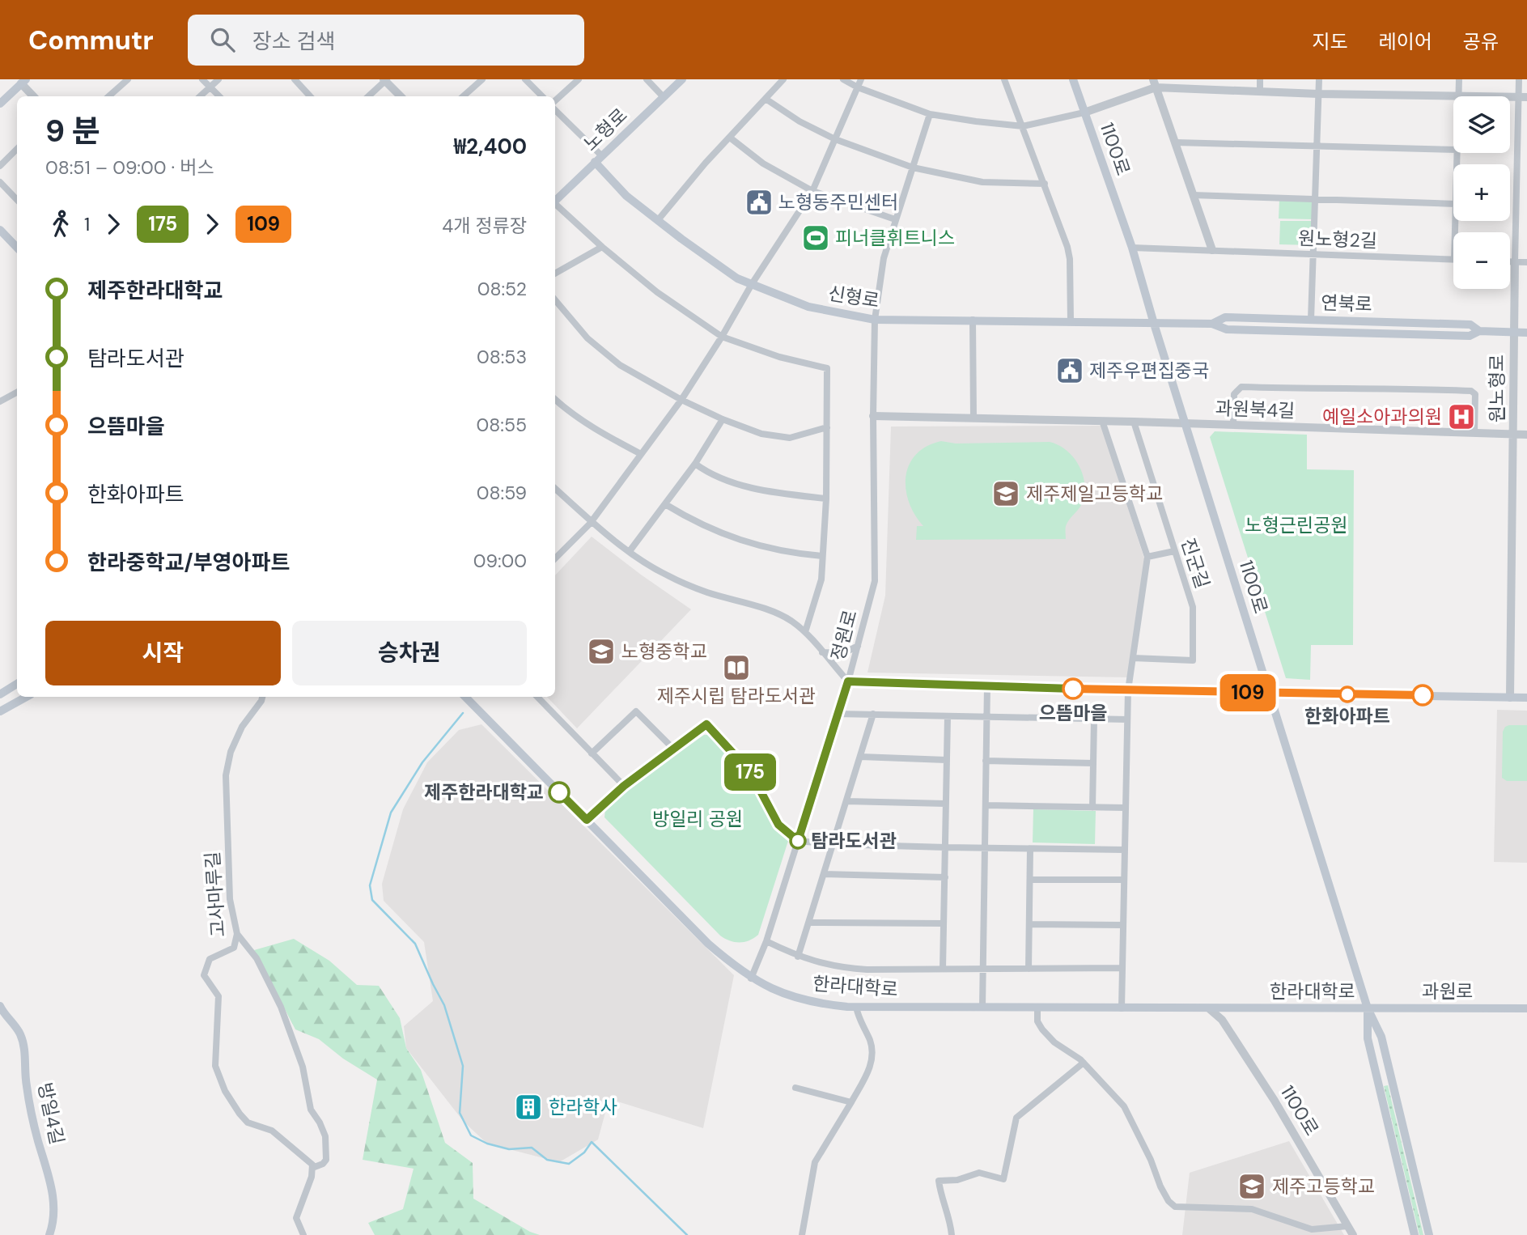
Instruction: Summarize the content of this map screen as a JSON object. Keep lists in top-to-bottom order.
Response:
{
  "streets": {
    "main road": [
      "노형로",
      "1100로",
      "신형로",
      "연북로",
      "한라대학로",
      "과원로",
      "방일4길"
    ],
    "street": [
      "원노형2길",
      "원노형로",
      "과원북4길",
      "진군길",
      "정원로",
      "고사마루길"
    ]
  },
  "crossings": [
    ["노형로", "신형로"],
    ["1100로", "원노형2길"],
    ["1100로", "신형로"],
    ["1100로", "연북로"],
    ["1100로", "과원북4길"],
    ["1100로", "한라대학로"],
    ["1100로", "과원로"],
    ["신형로", "연북로"],
    ["신형로", "정원로"],
    ["연북로", "원노형로"],
    ["원노형로", "과원북4길"],
    ["정원로", "한라대학로"],
    ["한라대학로", "과원로"]
  ],
  "parks": ["노형근린공원", "방일리 공원"],
  "places": {
    "public building": ["노형동주민센터", "제주우편집중국"],
    "sports": ["피너클휘트니스"],
    "hospital": ["예일소아과의원"],
    "school or university": ["제주제일고등학교", "노형중학교", "제주고등학교"],
    "library": ["제주시립 탐라도서관"],
    "other": [
      "으뜸마을",
      "한화아파트",
      "제주한라대학교",
      "탐라도서관"
    ],
    "building": ["한라학사"]
  },
  "lines": ["bus line 175", "bus line 109"],
  "page": {
    "header": "Commutr",
    "search": "장소 검색",
    "nav": ["지도", "레이어", "공유"],
    "on_map": ["175", "109"],
    "map_buttons": ["+", "−"],
    "heading": ["9 분", "08:51 – 09:00 · 버스", "₩2,400"],
    "legs": [
      "1",
      "175",
      "109",
      "4개 정류장"
    ],
    "list": [
      {
        "name": "제주한라대학교",
        "value": "08:52"
      },
      {
        "name": "탐라도서관",
        "value": "08:53"
      },
      {
        "name": "으뜸마을",
        "value": "08:55"
      },
      {
        "name": "한화아파트",
        "value": "08:59"
      },
      {
        "name": "한라중학교/부영아파트",
        "value": "09:00"
      }
    ],
    "buttons": ["시작", "승차권"]
  }
}
